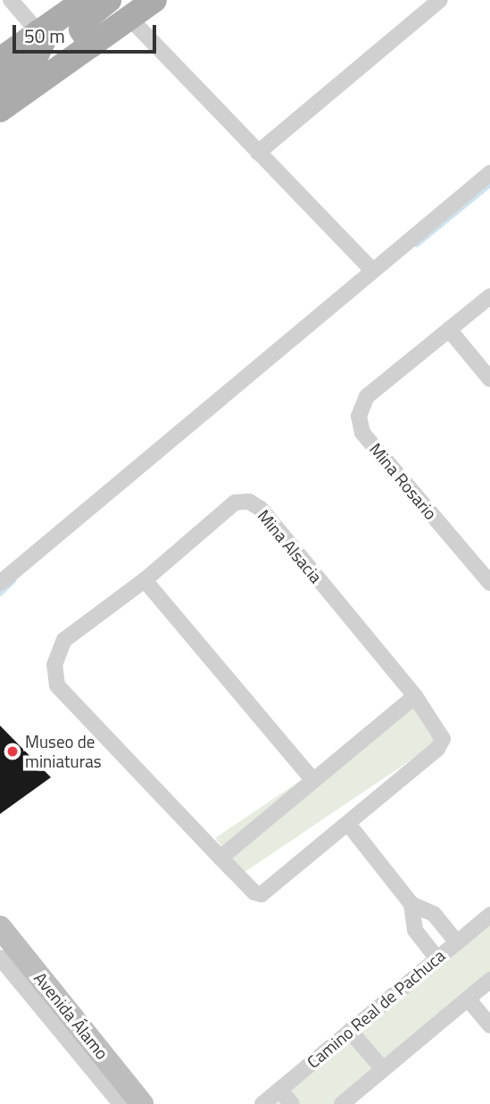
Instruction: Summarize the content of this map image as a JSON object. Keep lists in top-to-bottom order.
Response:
{
  "streets": {
    "street": [
      "Mina Rosario",
      "Mina Alsacia",
      "Camino Real de Pachuca",
      "Avenida Álamo"
    ]
  },
  "places": ["Museo de miniaturas"],
  "scale_bar": "50 m"
}
